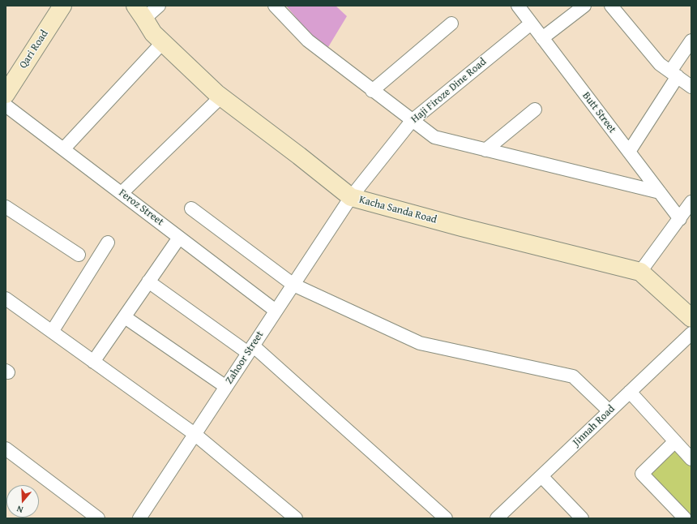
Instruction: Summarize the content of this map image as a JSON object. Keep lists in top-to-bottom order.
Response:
{
  "streets": {
    "main road": ["Qari Road", "Kacha Sanda Road"],
    "street": [
      "Haji Firoze Dine Road",
      "Butt Street",
      "Feroz Street",
      "Zahoor Street",
      "Jinnah Road"
    ]
  },
  "crossings": [
    ["Haji Firoze Dine Road", "Butt Street"],
    ["Haji Firoze Dine Road", "Kacha Sanda Road"],
    ["Haji Firoze Dine Road", "Zahoor Street"],
    ["Feroz Street", "Zahoor Street"],
    ["Kacha Sanda Road", "Zahoor Street"]
  ],
  "north": "bottom"
}
